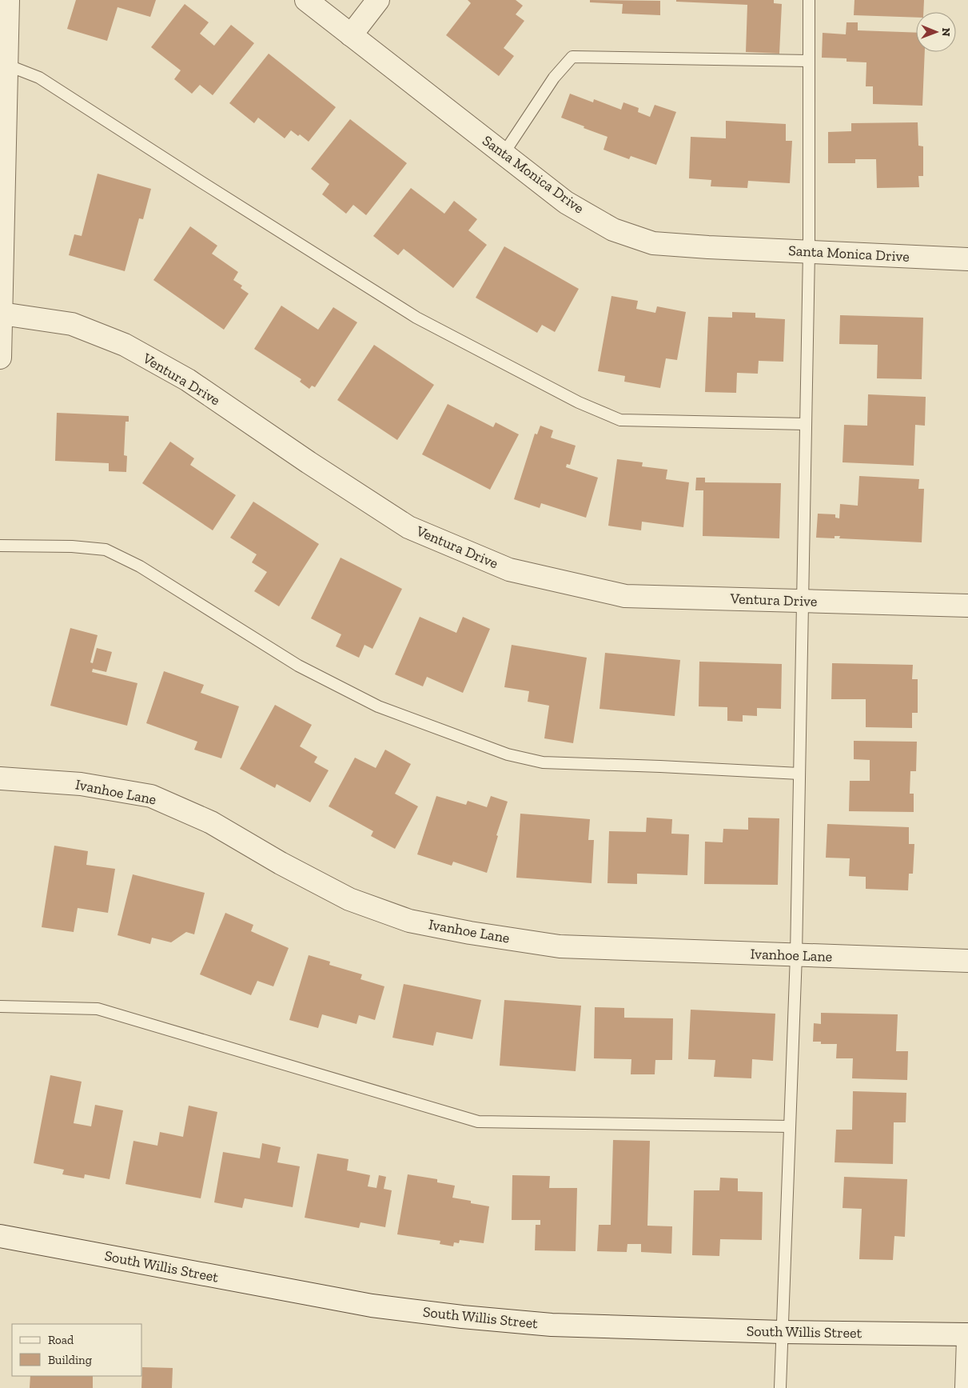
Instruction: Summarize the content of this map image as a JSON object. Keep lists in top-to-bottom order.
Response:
{
  "streets": {
    "street": [
      "Santa Monica Drive",
      "Ventura Drive",
      "Ivanhoe Lane",
      "South Willis Street"
    ]
  },
  "legend": ["Road", "Building"],
  "north": "right"
}
